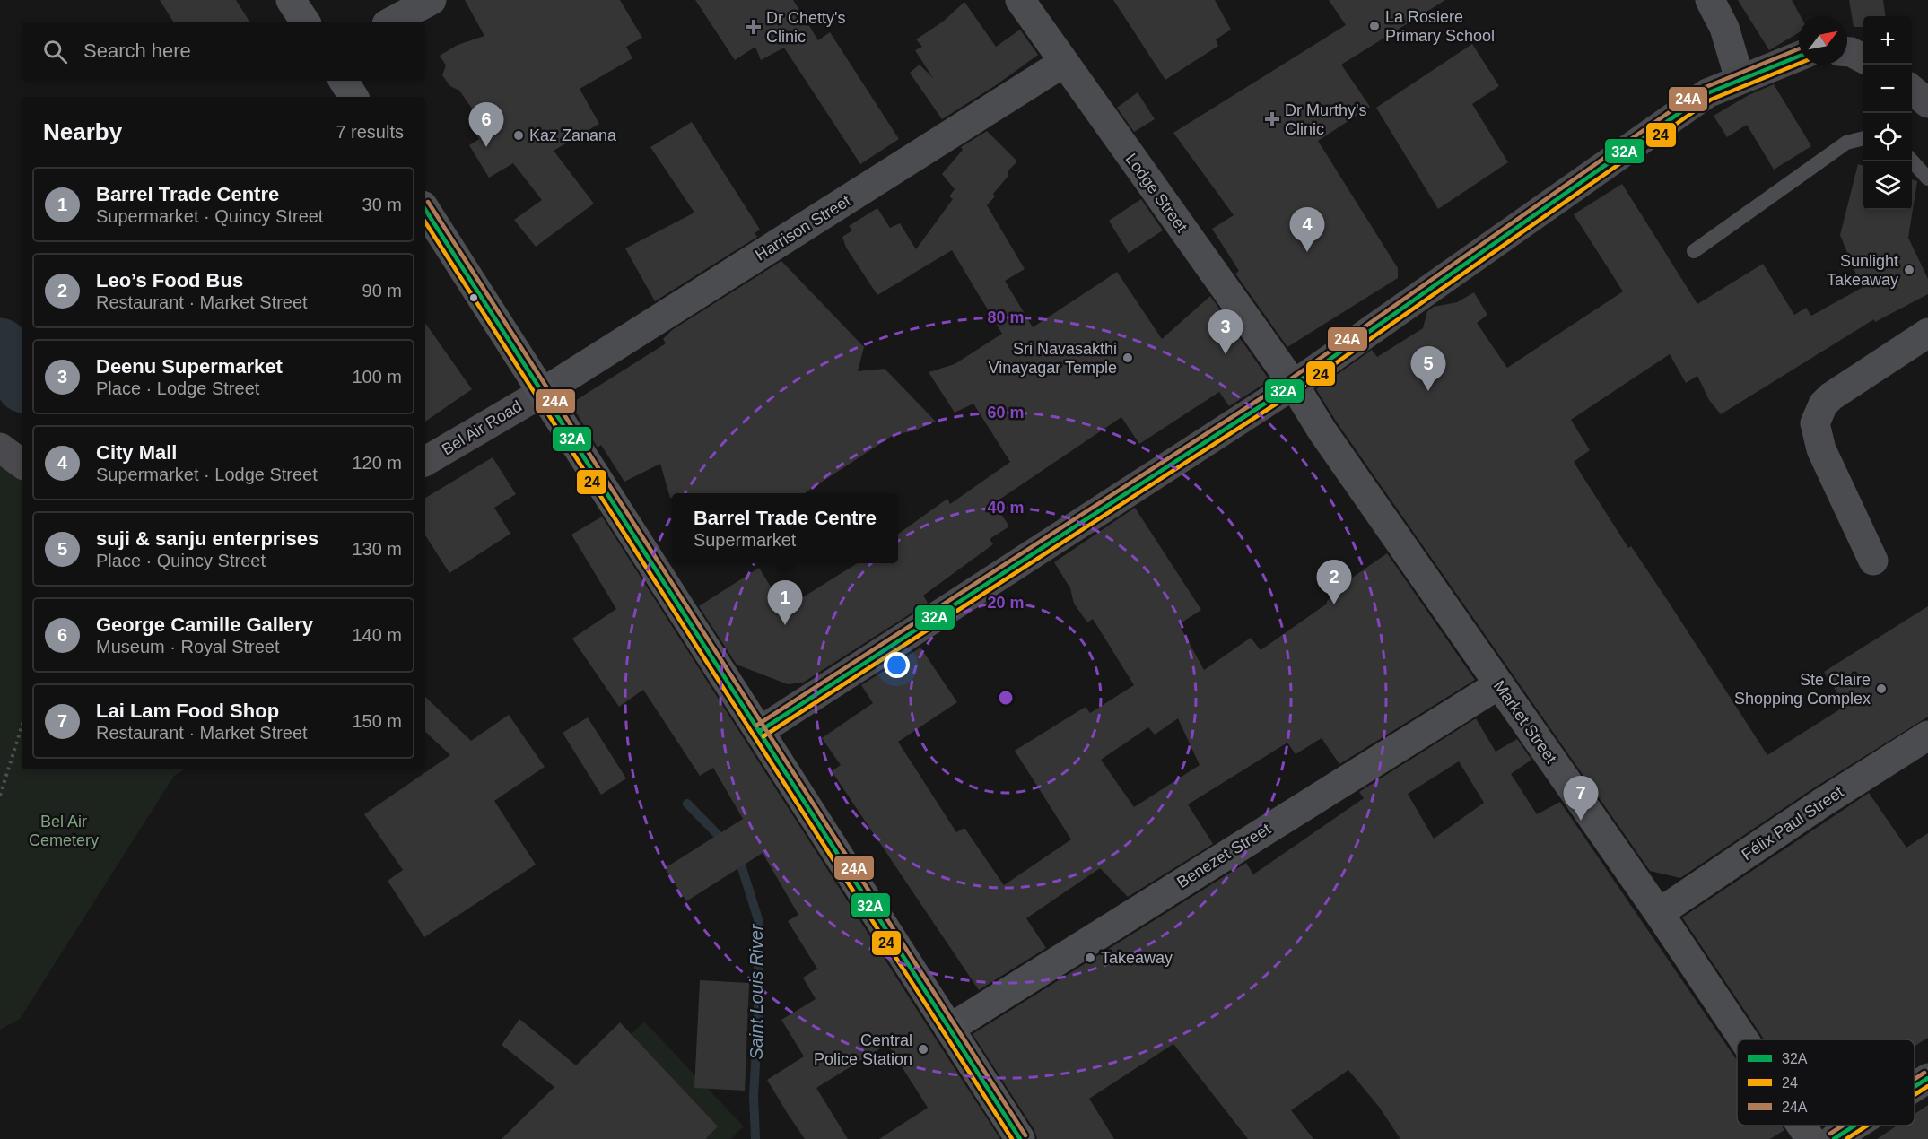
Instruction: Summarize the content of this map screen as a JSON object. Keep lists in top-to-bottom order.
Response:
{
  "streets": {
    "main road": ["Bel Air Road"],
    "street": [
      "Lodge Street",
      "Harrison Street",
      "Market Street",
      "Félix Paul Street",
      "Benezet Street"
    ]
  },
  "crossings": [
    ["Lodge Street", "Harrison Street"],
    ["Lodge Street", "Market Street"],
    ["Harrison Street", "Bel Air Road"],
    ["Market Street", "Félix Paul Street"],
    ["Market Street", "Benezet Street"]
  ],
  "water": ["Saint Louis River"],
  "parks": ["Bel Air Cemetery"],
  "places": {
    "other": [
      "La Rosiere Primary School",
      "Kaz Zanana",
      "Sunlight Takeaway",
      "Sri Navasakthi Vinayagar Temple",
      "Ste Claire Shopping Complex",
      "Takeaway",
      "Central Police Station"
    ],
    "health": ["Dr Chetty's Clinic", "Dr Murthy's Clinic"]
  },
  "lines": ["transit line 24A", "transit line 32A", "transit line 24"],
  "legend": ["32A", "24", "24A"],
  "north": "top right",
  "page": {
    "map_buttons": ["+", "−"],
    "search": "Search here",
    "heading": ["Nearby", "7 results"],
    "pins": [
      "6",
      "4",
      "3",
      "5",
      "2",
      "1",
      "7"
    ],
    "list": [
      {
        "mark": "1",
        "name": "Barrel Trade Centre",
        "note": "Supermarket · Quincy Street",
        "value": "30 m"
      },
      {
        "mark": "2",
        "name": "Leo’s Food Bus",
        "note": "Restaurant · Market Street",
        "value": "90 m"
      },
      {
        "mark": "3",
        "name": "Deenu Supermarket",
        "note": "Place · Lodge Street",
        "value": "100 m"
      },
      {
        "mark": "4",
        "name": "City Mall",
        "note": "Supermarket · Lodge Street",
        "value": "120 m"
      },
      {
        "mark": "5",
        "name": "suji & sanju enterprises",
        "note": "Place · Quincy Street",
        "value": "130 m"
      },
      {
        "mark": "6",
        "name": "George Camille Gallery",
        "note": "Museum · Royal Street",
        "value": "140 m"
      },
      {
        "mark": "7",
        "name": "Lai Lam Food Shop",
        "note": "Restaurant · Market Street",
        "value": "150 m"
      }
    ],
    "popup": ["Barrel Trade Centre", "Supermarket"]
  },
  "rings": [
    "80 m",
    "60 m",
    "40 m",
    "20 m"
  ]
}
